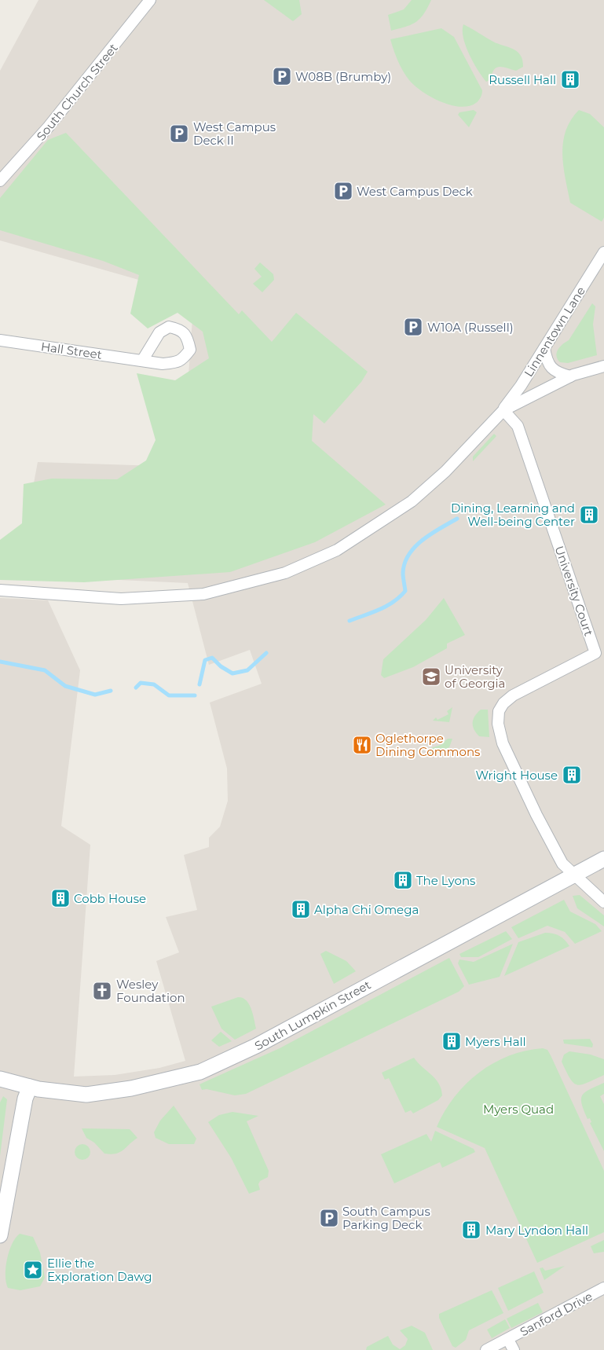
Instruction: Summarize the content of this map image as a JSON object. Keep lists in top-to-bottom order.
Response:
{
  "streets": {
    "main road": ["South Lumpkin Street"],
    "street": [
      "South Church Street",
      "Linnentown Lane",
      "Hall Street",
      "University Court",
      "Sanford Drive"
    ]
  },
  "crossings": [
    ["Linnentown Lane", "University Court"],
    ["University Court", "South Lumpkin Street"]
  ],
  "parks": ["Myers Quad"],
  "places": {
    "parking": [
      "W08B (Brumby)",
      "West Campus Deck II",
      "West Campus Deck",
      "W10A (Russell)",
      "South Campus Parking Deck"
    ],
    "building": [
      "Russell Hall",
      "Dining, Learning and Well-being Center",
      "Wright House",
      "The Lyons",
      "Cobb House",
      "Alpha Chi Omega",
      "Myers Hall",
      "Mary Lyndon Hall"
    ],
    "school or university": ["University of Georgia"],
    "restaurant": ["Oglethorpe Dining Commons"],
    "church": ["Wesley Foundation"],
    "place": ["Ellie the Exploration Dawg"]
  }
}
